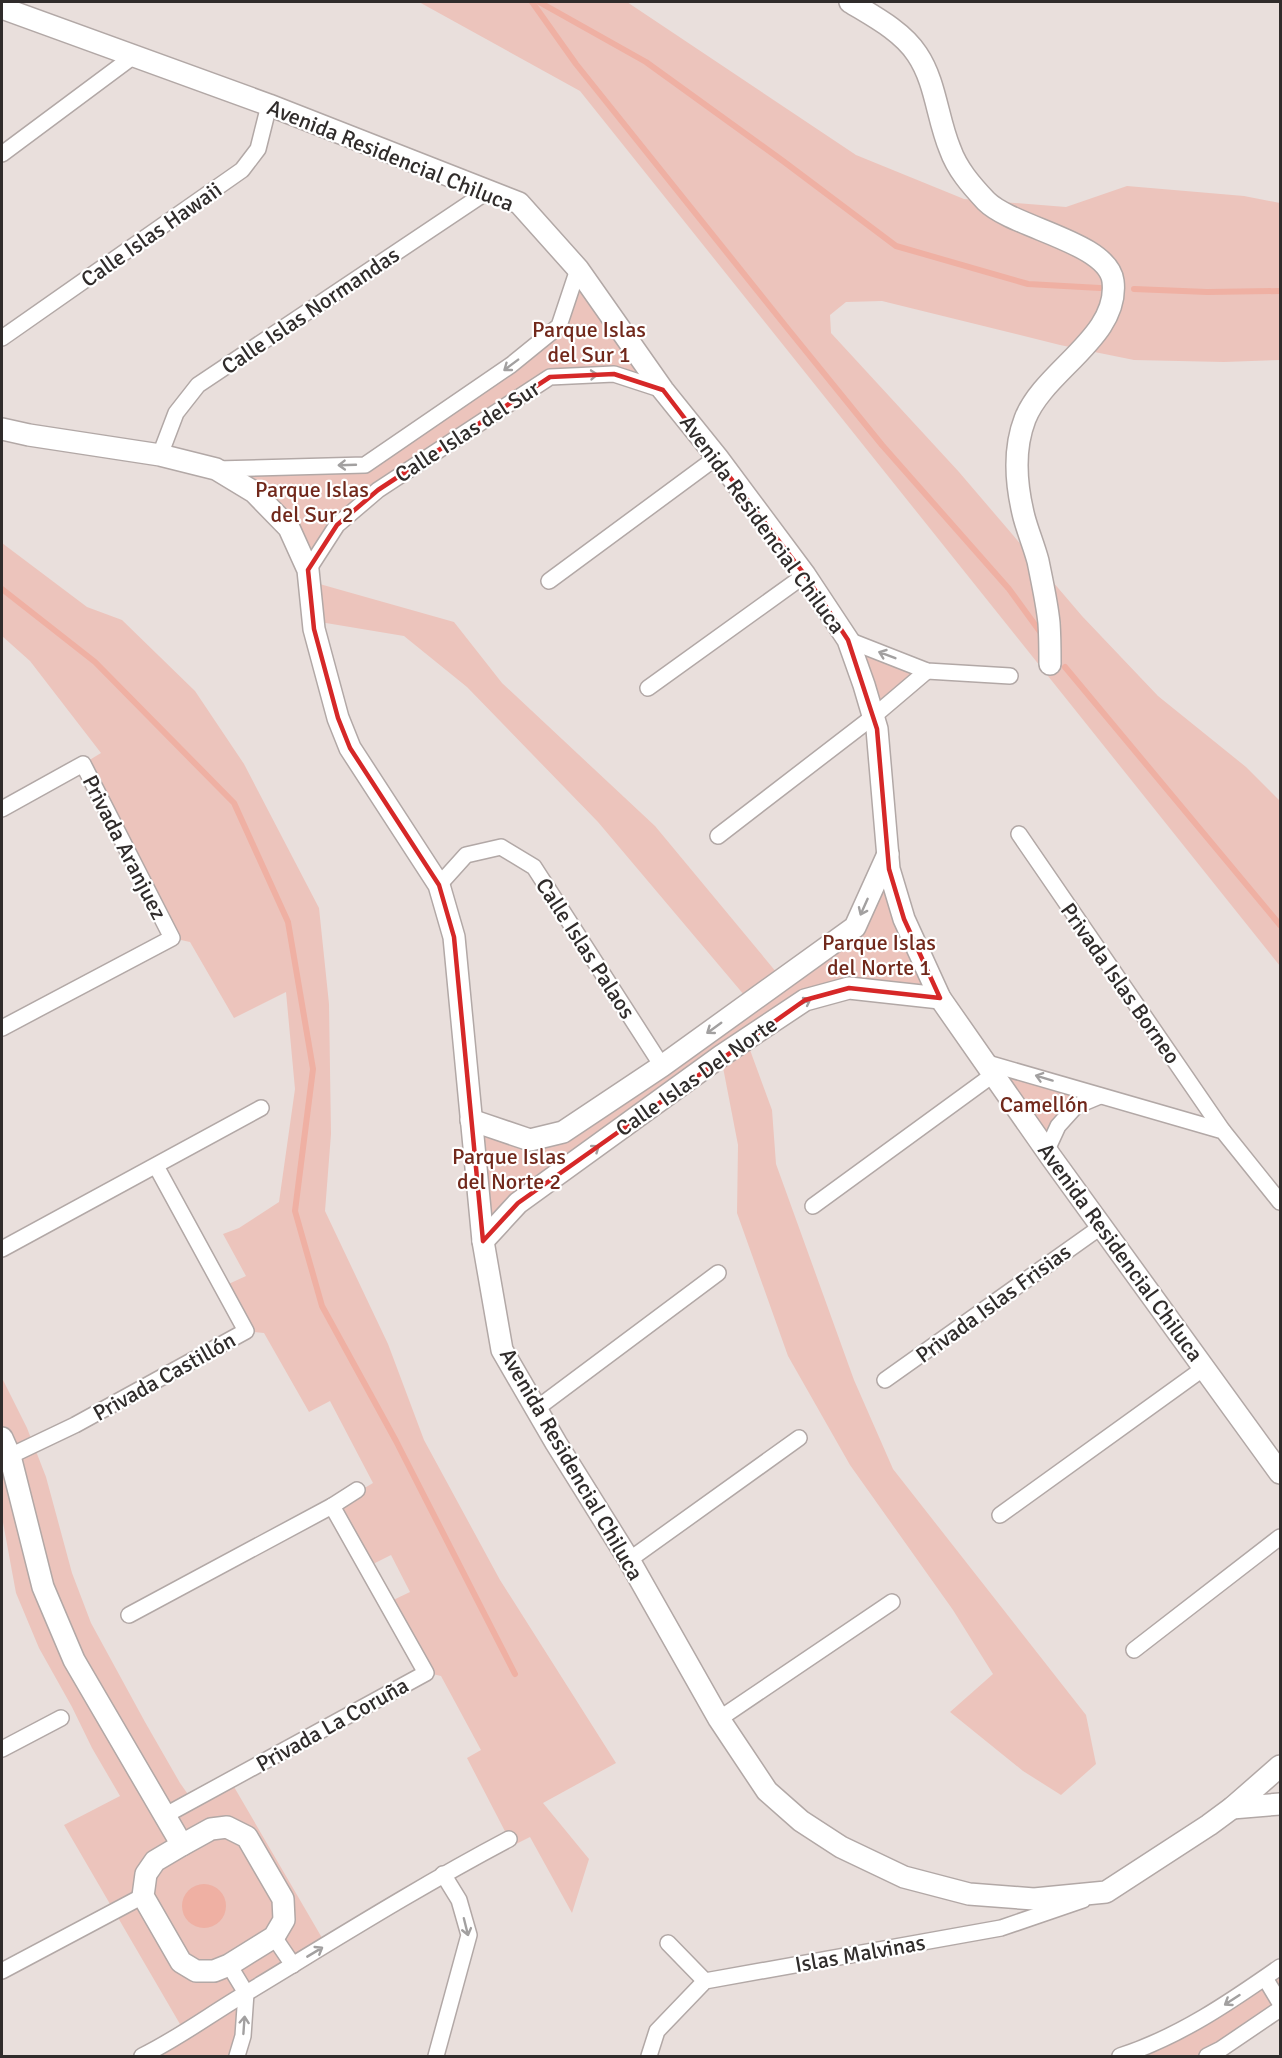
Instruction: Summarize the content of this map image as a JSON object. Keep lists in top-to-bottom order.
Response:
{
  "streets": {
    "street": [
      "Avenida Residencial Chiluca",
      "Calle Islas Hawaii",
      "Calle Islas Normandas",
      "Calle Islas del Sur",
      "Privada Aranjuez",
      "Calle Islas Palaos",
      "Privada Islas Borneo",
      "Calle Islas Del Norte",
      "Privada Islas Frisias",
      "Privada Castillón",
      "Privada La Coruña",
      "Islas Malvinas"
    ]
  },
  "crossings": [
    ["Avenida Residencial Chiluca", "Calle Islas Hawaii"],
    ["Avenida Residencial Chiluca", "Calle Islas Normandas"],
    ["Avenida Residencial Chiluca", "Calle Islas del Sur"],
    ["Avenida Residencial Chiluca", "Calle Islas Palaos"],
    ["Avenida Residencial Chiluca", "Calle Islas Del Norte"],
    ["Avenida Residencial Chiluca", "Privada Islas Frisias"],
    ["Avenida Residencial Chiluca", "Islas Malvinas"],
    ["Calle Islas Palaos", "Calle Islas Del Norte"]
  ],
  "parks": [
    "Parque Islas del Sur 1",
    "Parque Islas del Sur 2",
    "Parque Islas del Norte 1",
    "Camellón",
    "Parque Islas del Norte 2"
  ]
}
